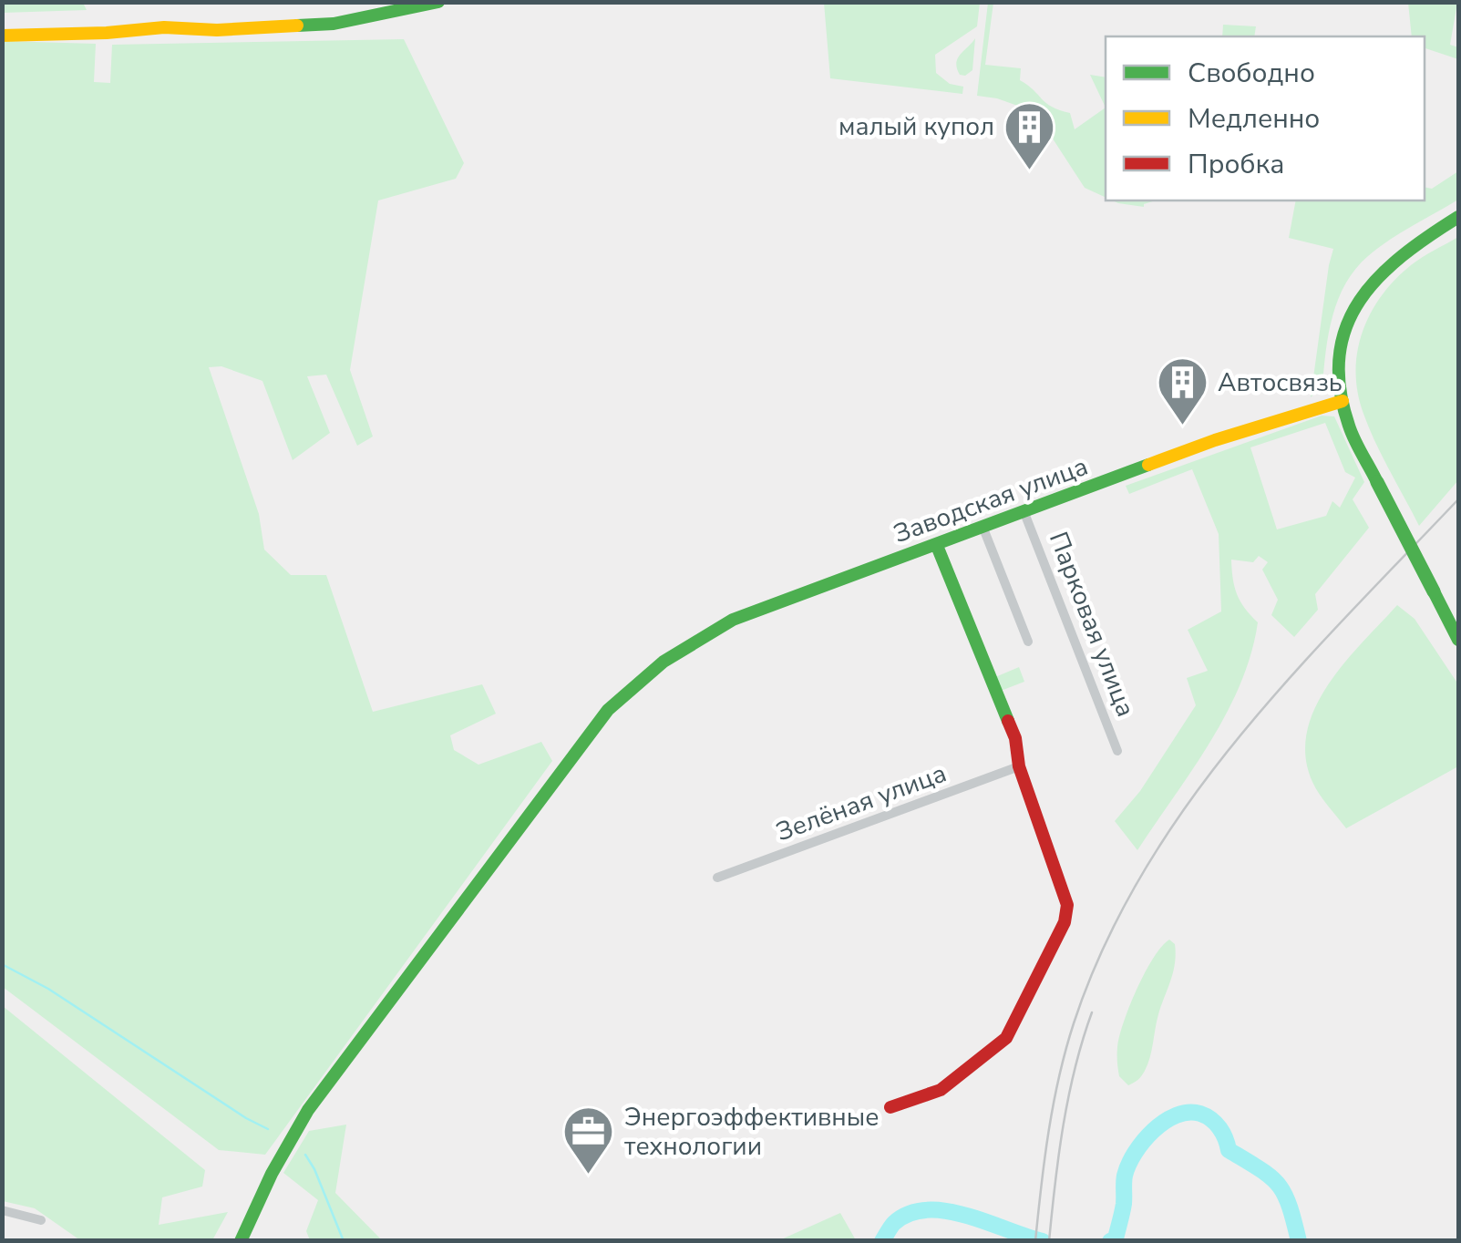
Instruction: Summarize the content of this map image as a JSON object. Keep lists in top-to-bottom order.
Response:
{
  "streets": {
    "main road": ["Заводская улица"],
    "street": ["Парковая улица", "Зелёная улица"]
  },
  "crossings": [
    ["Заводская улица", "Парковая улица"]
  ],
  "places": {
    "building": ["малый купол", "Автосвязь"],
    "office": ["Энергоэффективные технологии"]
  },
  "legend": ["Свободно", "Медленно", "Пробка"]
}
